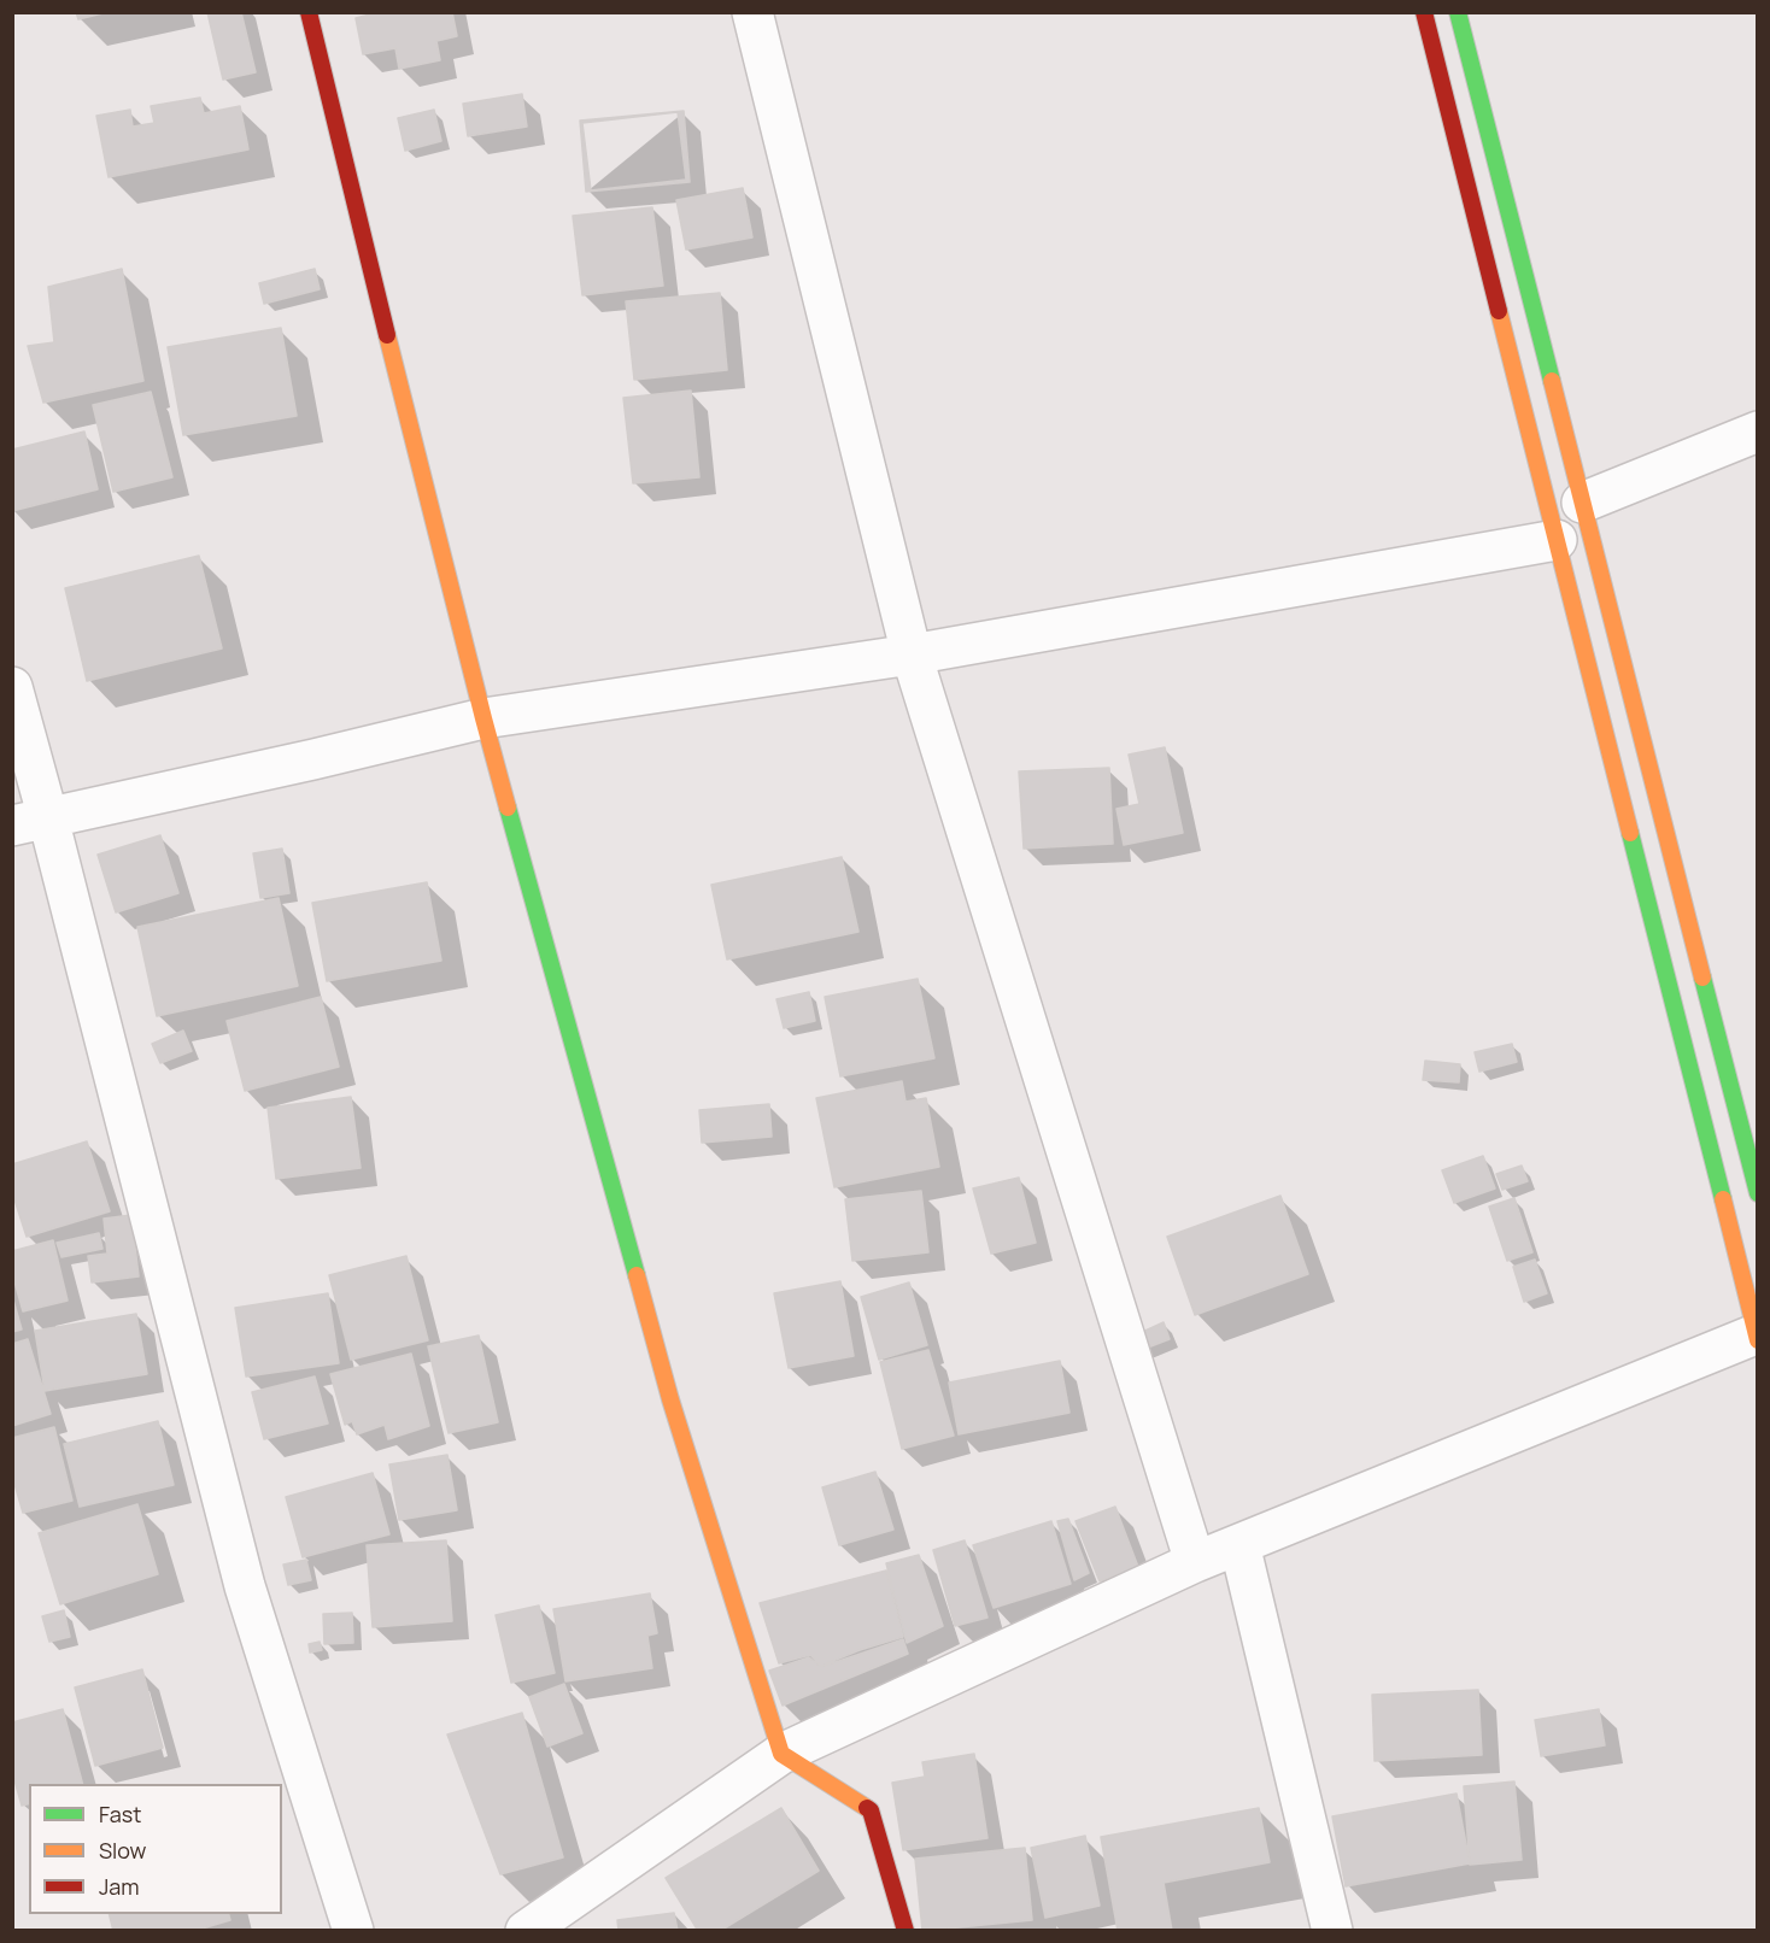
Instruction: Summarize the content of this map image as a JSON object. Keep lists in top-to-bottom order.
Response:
{
  "legend": ["Fast", "Slow", "Jam"]
}
